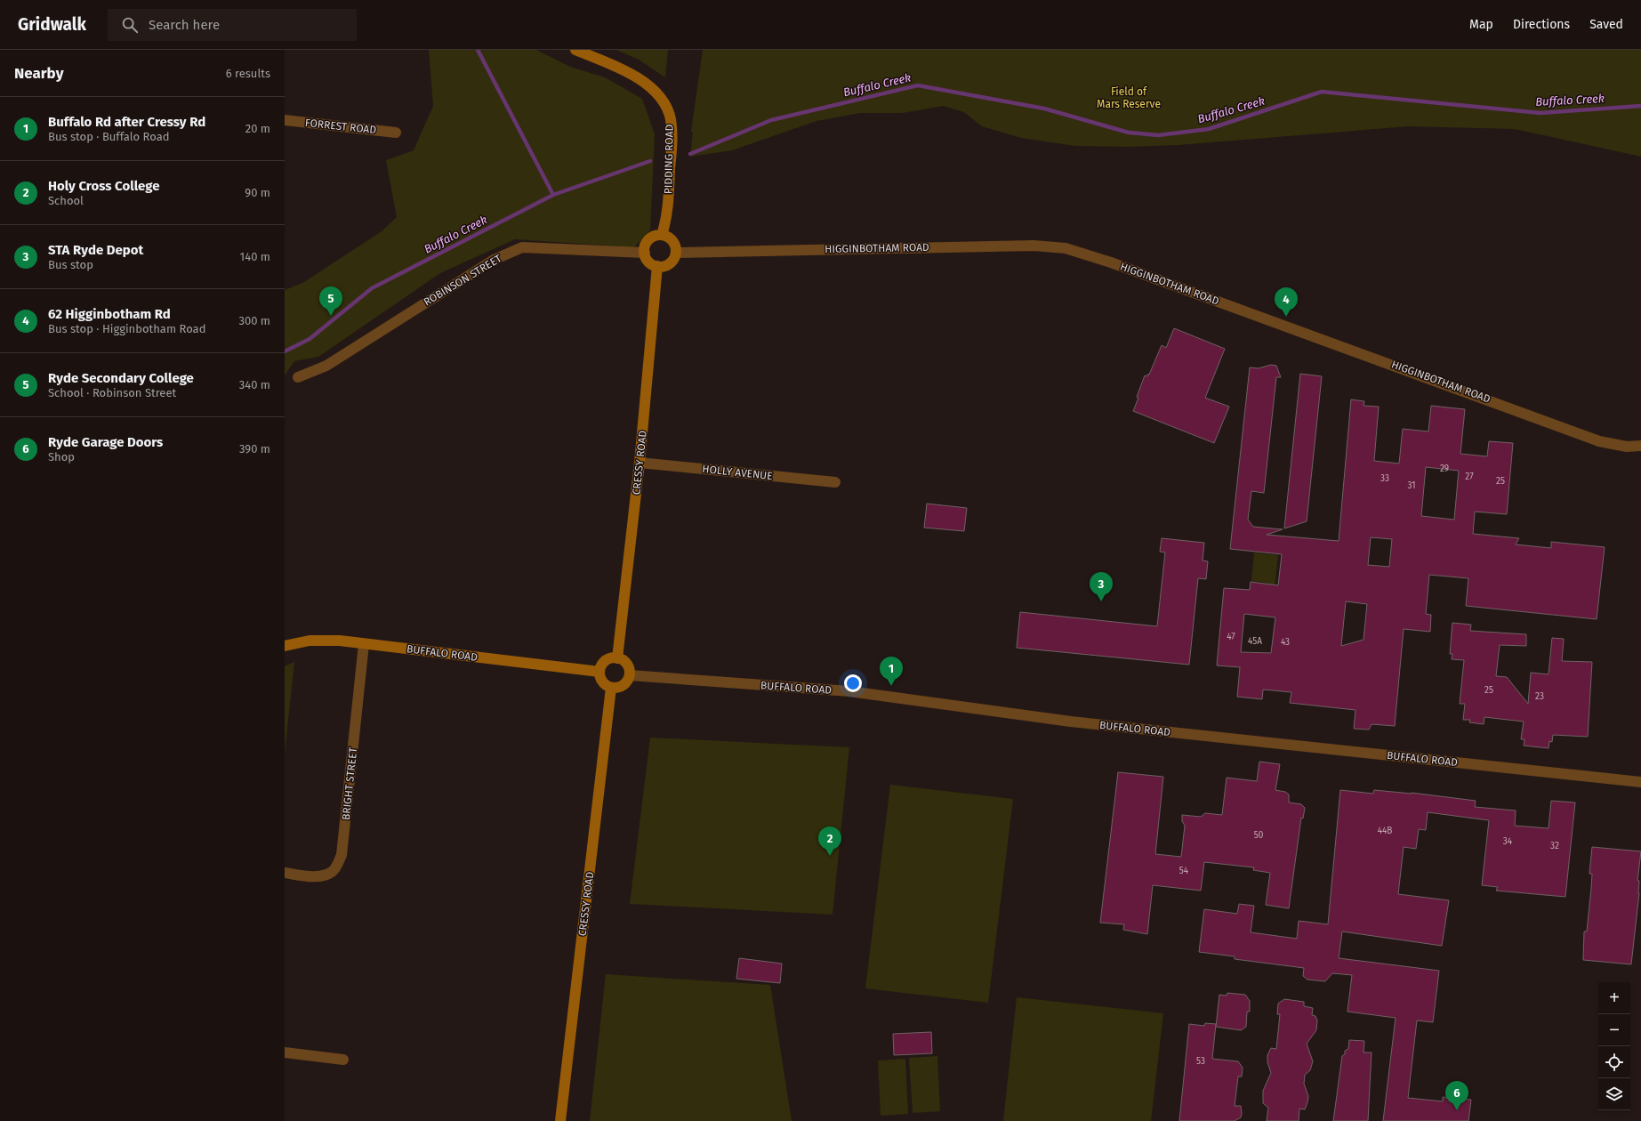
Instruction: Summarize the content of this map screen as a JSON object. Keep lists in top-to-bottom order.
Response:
{
  "streets": {
    "street": [
      "FORREST ROAD",
      "PIDDING ROAD",
      "HIGGINBOTHAM ROAD",
      "ROBINSON STREET",
      "CRESSY ROAD",
      "HOLLY AVENUE",
      "BUFFALO ROAD",
      "BRIGHT STREET"
    ]
  },
  "crossings": [
    ["PIDDING ROAD", "HIGGINBOTHAM ROAD"],
    ["PIDDING ROAD", "ROBINSON STREET"],
    ["PIDDING ROAD", "CRESSY ROAD"],
    ["HIGGINBOTHAM ROAD", "ROBINSON STREET"],
    ["HIGGINBOTHAM ROAD", "CRESSY ROAD"],
    ["ROBINSON STREET", "CRESSY ROAD"],
    ["CRESSY ROAD", "HOLLY AVENUE"],
    ["CRESSY ROAD", "BUFFALO ROAD"],
    ["BUFFALO ROAD", "BRIGHT STREET"]
  ],
  "water": ["Buffalo Creek"],
  "parks": ["Field of Mars Reserve"],
  "house_numbers": [
    "29",
    "27",
    "33",
    "25",
    "31",
    "47",
    "45A",
    "43",
    "25",
    "23",
    "44B",
    "50",
    "34",
    "32",
    "54",
    "53"
  ],
  "page": {
    "header": "Gridwalk",
    "search": "Search here",
    "nav": ["Map", "Directions", "Saved"],
    "heading": ["Nearby", "6 results"],
    "list": [
      {
        "mark": "1",
        "name": "Buffalo Rd after Cressy Rd",
        "note": "Bus stop · Buffalo Road",
        "value": "20 m"
      },
      {
        "mark": "2",
        "name": "Holy Cross College",
        "note": "School",
        "value": "90 m"
      },
      {
        "mark": "3",
        "name": "STA Ryde Depot",
        "note": "Bus stop",
        "value": "140 m"
      },
      {
        "mark": "4",
        "name": "62 Higginbotham Rd",
        "note": "Bus stop · Higginbotham Road",
        "value": "300 m"
      },
      {
        "mark": "5",
        "name": "Ryde Secondary College",
        "note": "School · Robinson Street",
        "value": "340 m"
      },
      {
        "mark": "6",
        "name": "Ryde Garage Doors",
        "note": "Shop",
        "value": "390 m"
      }
    ],
    "pins": [
      "5",
      "4",
      "3",
      "1",
      "2",
      "6"
    ],
    "map_buttons": ["+", "−"]
  }
}
